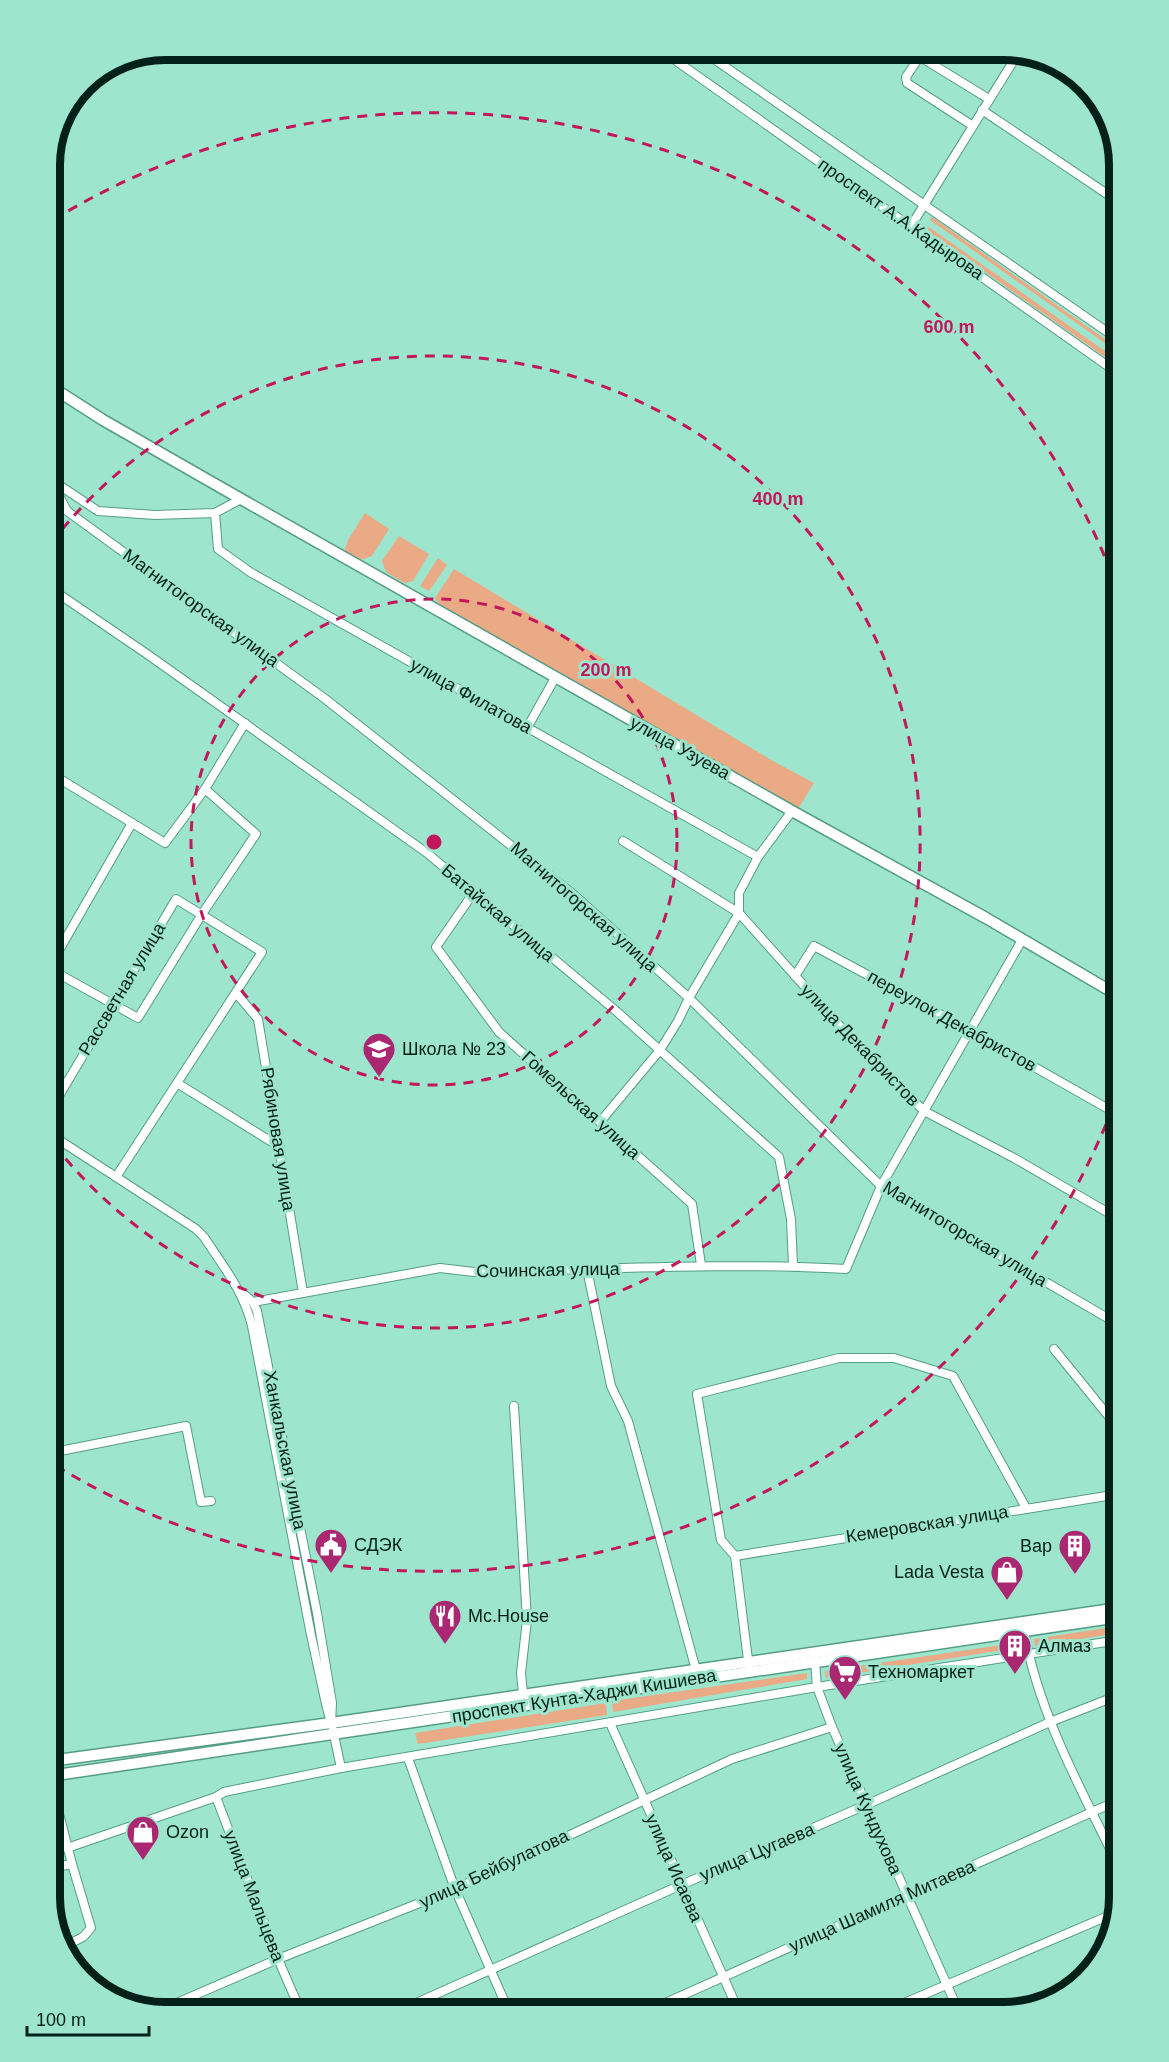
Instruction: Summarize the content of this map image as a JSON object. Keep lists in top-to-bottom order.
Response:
{
  "streets": {
    "main road": ["улица Узуева", "проспект Кунта-Хаджи Кишиева"],
    "street": [
      "проспект А.А.Кадырова",
      "Магнитогорская улица",
      "улица Филатова",
      "Батайская улица",
      "Рассветная улица",
      "переулок Декабристов",
      "улица Декабристов",
      "Гомельская улица",
      "Рябиновая улица",
      "Сочинская улица",
      "Ханкальская улица",
      "Кемеровская улица",
      "улица Кундухова",
      "улица Цугаева",
      "улица Исаева",
      "улица Бейбулатова",
      "улица Мальцева",
      "улица Шамиля Митаева"
    ]
  },
  "crossings": [
    ["Магнитогорская улица", "Сочинская улица"],
    ["Батайская улица", "Гомельская улица"],
    ["Батайская улица", "Сочинская улица"],
    ["переулок Декабристов", "улица Декабристов"],
    ["Гомельская улица", "Сочинская улица"],
    ["Рябиновая улица", "Сочинская улица"],
    ["Сочинская улица", "Ханкальская улица"],
    ["Ханкальская улица", "проспект Кунта-Хаджи Кишиева"],
    ["проспект Кунта-Хаджи Кишиева", "улица Кундухова"],
    ["улица Кундухова", "улица Цугаева"],
    ["улица Кундухова", "улица Бейбулатова"],
    ["улица Кундухова", "улица Шамиля Митаева"],
    ["улица Цугаева", "улица Исаева"],
    ["улица Исаева", "улица Бейбулатова"],
    ["улица Исаева", "улица Шамиля Митаева"],
    ["улица Бейбулатова", "улица Мальцева"]
  ],
  "places": {
    "school or university": ["Школа № 23"],
    "public building": ["СДЭК"],
    "building": ["Вар", "Алмаз"],
    "shop": ["Lada Vesta", "Ozon"],
    "restaurant": ["Mc.House"],
    "supermarket": ["Техномаркет"]
  },
  "scale_bar": "100 m",
  "rings": ["600 m", "400 m", "200 m"]
}
